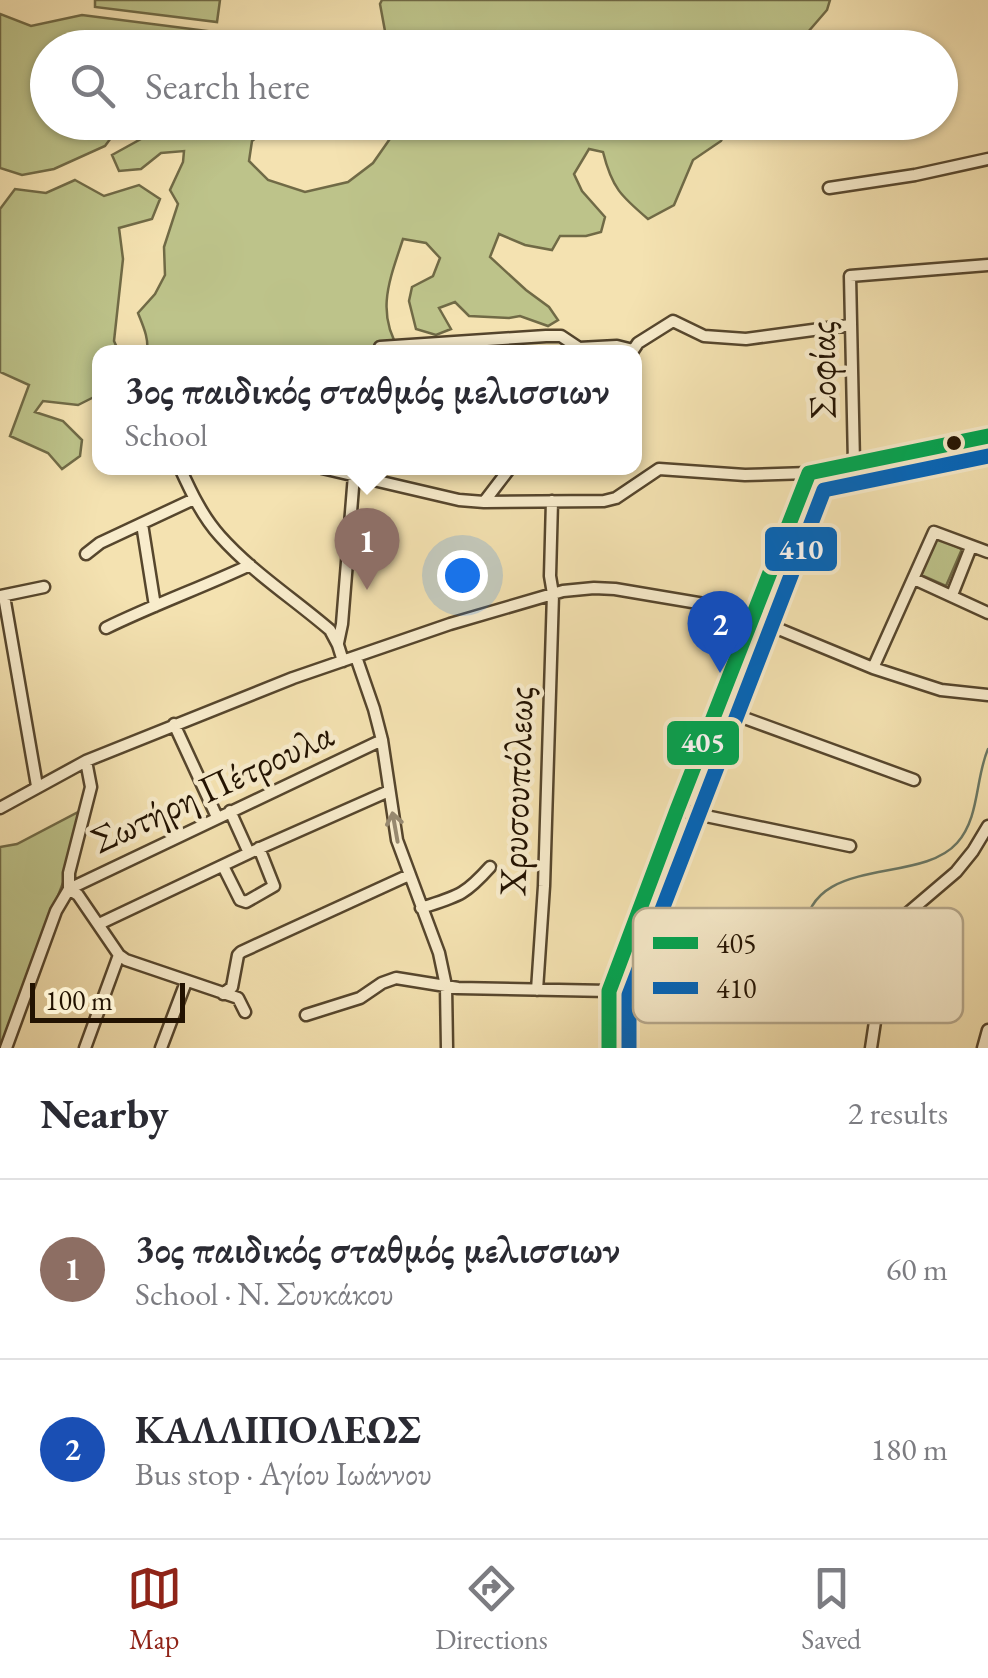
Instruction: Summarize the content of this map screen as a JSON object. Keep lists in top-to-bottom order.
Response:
{
  "streets": {
    "street": ["Σοφίας", "Σωτήρη Πέτρουλα", "Χρυσουπόλεως"]
  },
  "lines": ["transit line 405", "transit line 410"],
  "legend": ["405", "410"],
  "scale_bar": "100 m",
  "page": {
    "search": "Search here",
    "popup": ["3ος παιδικός σταθμός μελισσιων", "School"],
    "pins": ["1", "2"],
    "scale": "100 m",
    "heading": ["Nearby", "2 results"],
    "list": [
      {
        "mark": "1",
        "name": "3ος παιδικός σταθμός μελισσιων",
        "note": "School · Ν. Σουκάκου",
        "value": "60 m"
      },
      {
        "mark": "2",
        "name": "ΚΑΛΛΙΠΟΛΕΩΣ",
        "note": "Bus stop · Αγίου Ιωάννου",
        "value": "180 m"
      }
    ],
    "nav": ["Map", "Directions", "Saved"]
  }
}
